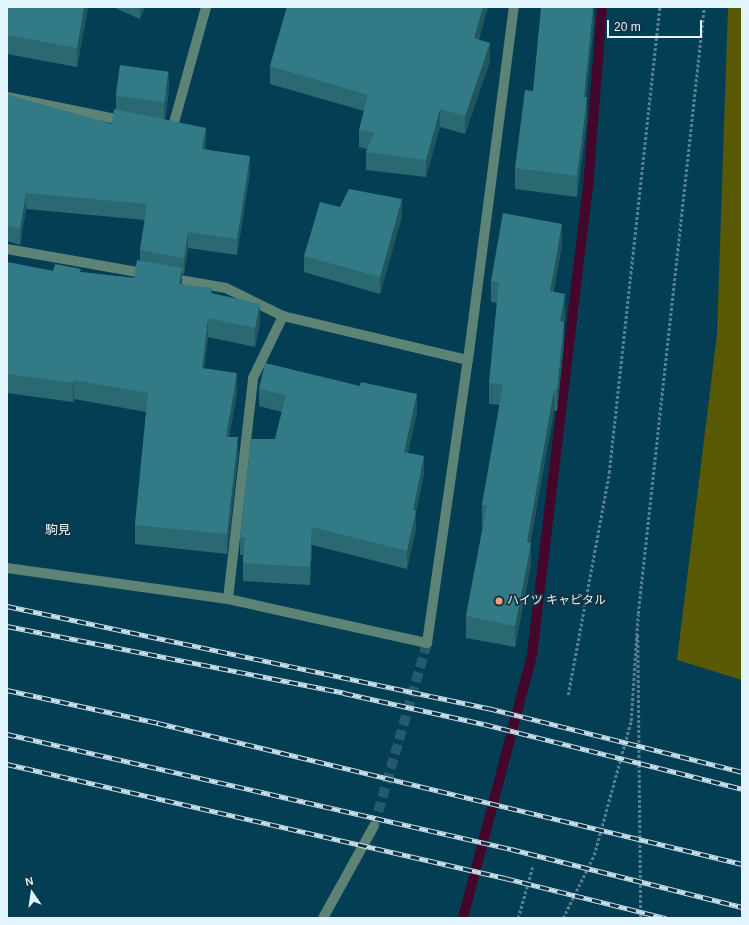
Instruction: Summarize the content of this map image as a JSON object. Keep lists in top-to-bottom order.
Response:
{
  "districts": ["駒見"],
  "places": ["ハイツ キャピタル"],
  "scale_bar": "20 m",
  "north": "top"
}
